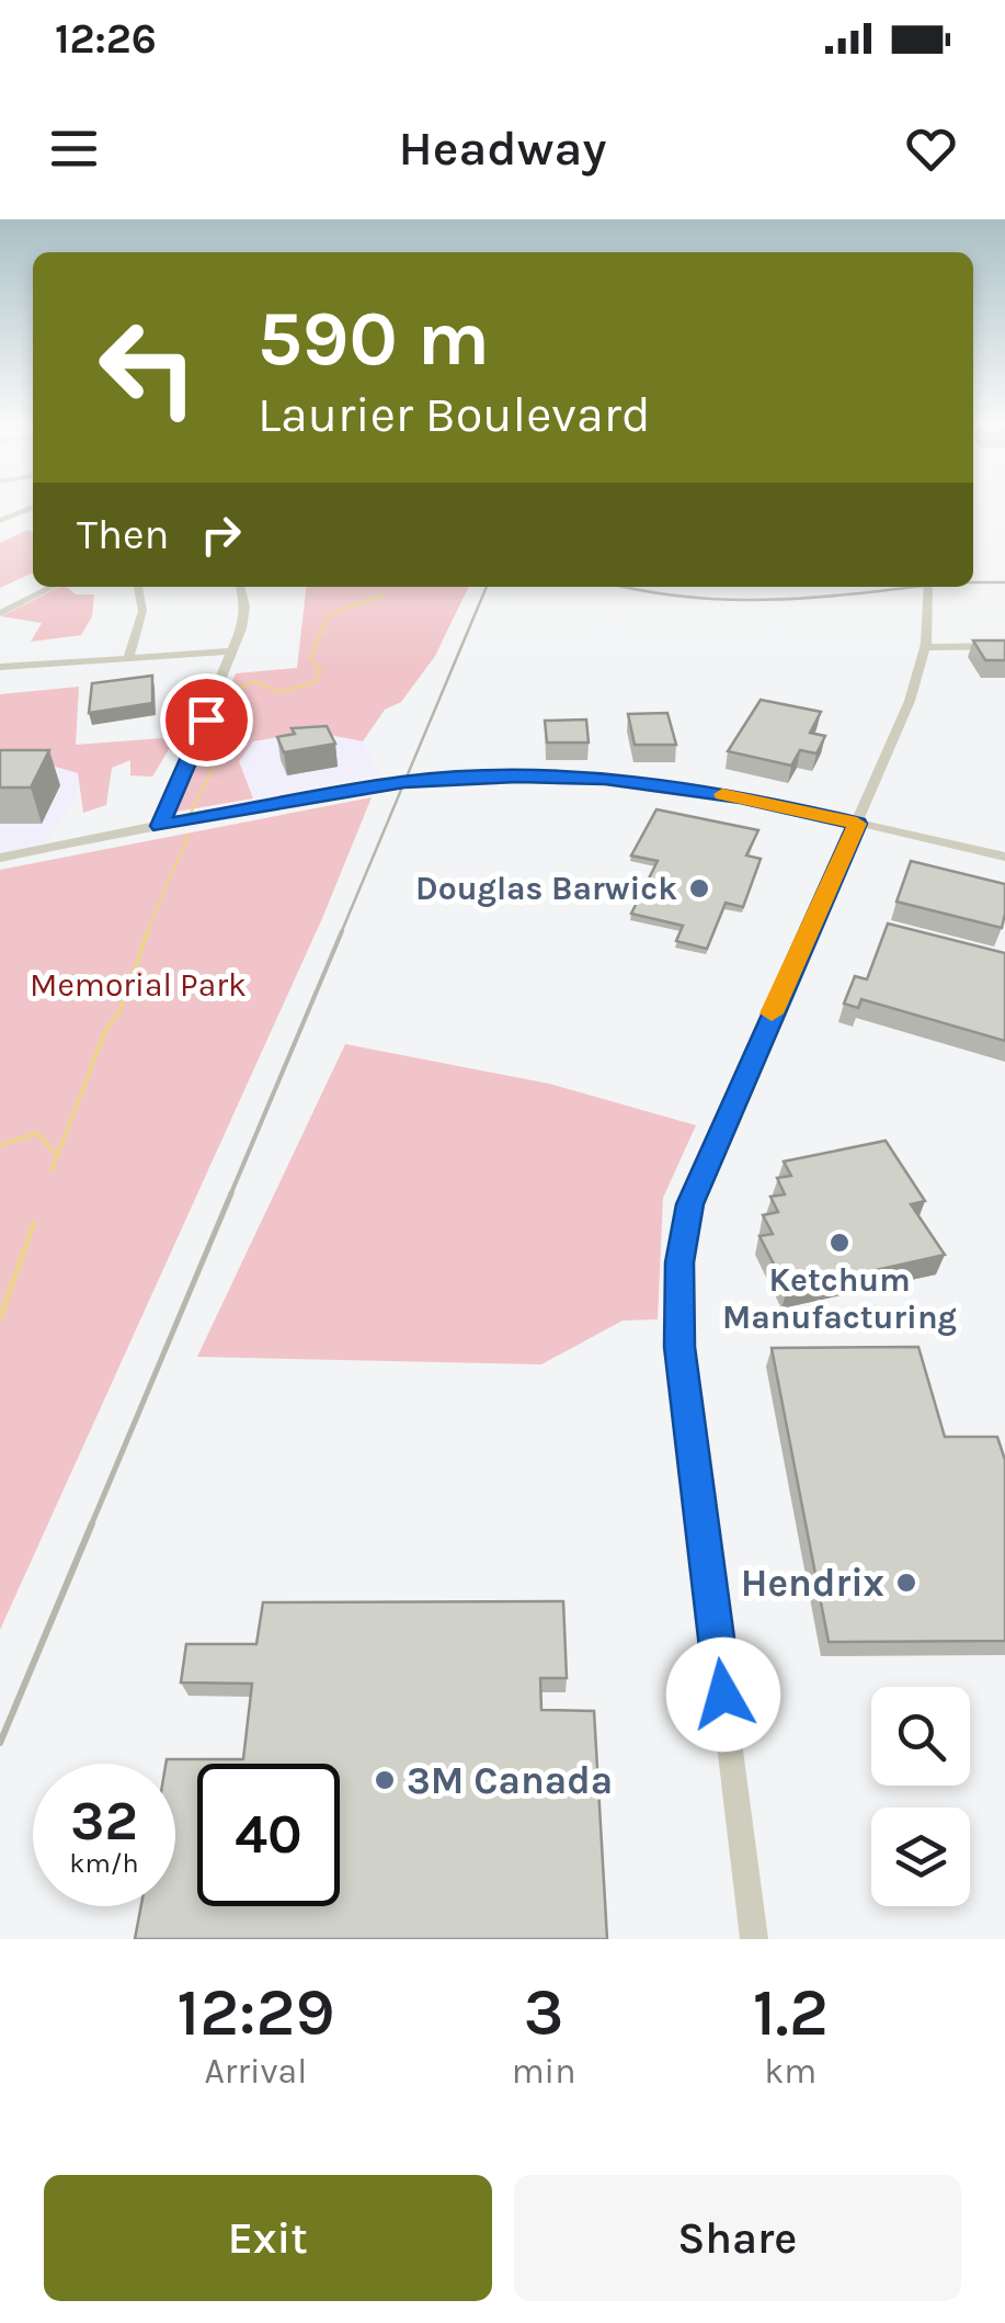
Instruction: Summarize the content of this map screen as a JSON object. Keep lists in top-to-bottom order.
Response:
{
  "parks": ["Memorial Park"],
  "places": [
    "Douglas Barwick",
    "Ketchum Manufacturing",
    "Hendrix",
    "3M Canada"
  ],
  "page": {
    "status": "12:26",
    "header": "Headway",
    "turn": ["590 m", "Laurier Boulevard"],
    "then": "Then",
    "speed": "32 km/h",
    "limit": "40",
    "eta": [
      "12:29",
      "Arrival",
      "3",
      "min",
      "1.2",
      "km"
    ],
    "buttons": ["Exit", "Share"]
  }
}
